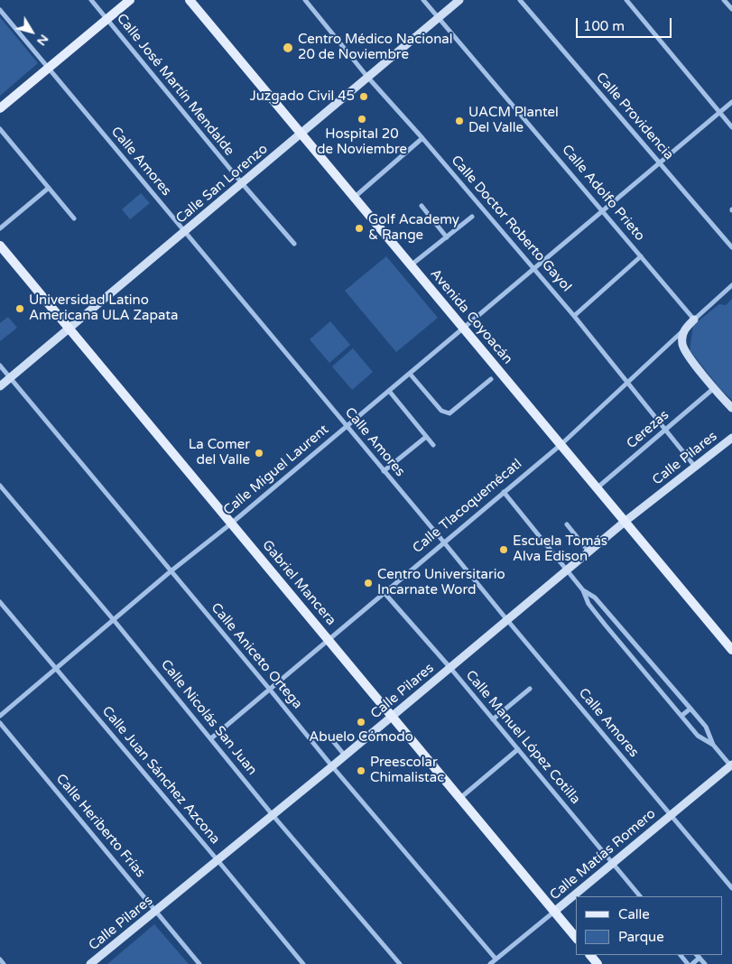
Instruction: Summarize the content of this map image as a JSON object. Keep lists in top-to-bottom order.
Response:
{
  "streets": {
    "main road": ["Avenida Coyoacán", "Gabriel Mancera"],
    "street": [
      "Calle José Martín Mendalde",
      "Calle Providencia",
      "Calle Amores",
      "Calle San Lorenzo",
      "Calle Adolfo Prieto",
      "Calle Doctor Roberto Gayol",
      "Cerezas",
      "Calle Pilares",
      "Calle Miguel Laurent",
      "Calle Tlacoquemécatl",
      "Calle Aniceto Ortega",
      "Calle Nicolás San Juan",
      "Calle Manuel López Cotilla",
      "Calle Juan Sánchez Azcona",
      "Calle Heriberto Frías",
      "Calle Matías Romero"
    ]
  },
  "crossings": [
    ["Calle José Martín Mendalde", "Calle San Lorenzo"],
    ["Calle Providencia", "Calle Miguel Laurent"],
    ["Calle Amores", "Calle San Lorenzo"],
    ["Calle Amores", "Calle Pilares"],
    ["Calle Amores", "Calle Miguel Laurent"],
    ["Calle Amores", "Calle Tlacoquemécatl"],
    ["Calle Amores", "Calle Matías Romero"],
    ["Calle San Lorenzo", "Calle Adolfo Prieto"],
    ["Calle San Lorenzo", "Calle Doctor Roberto Gayol"],
    ["Calle San Lorenzo", "Avenida Coyoacán"],
    ["Calle San Lorenzo", "Gabriel Mancera"],
    ["Calle San Lorenzo", "Calle Aniceto Ortega"],
    ["Calle Adolfo Prieto", "Calle Miguel Laurent"],
    ["Calle Adolfo Prieto", "Calle Tlacoquemécatl"],
    ["Calle Doctor Roberto Gayol", "Cerezas"],
    ["Calle Doctor Roberto Gayol", "Calle Pilares"],
    ["Calle Doctor Roberto Gayol", "Calle Miguel Laurent"],
    ["Calle Doctor Roberto Gayol", "Calle Tlacoquemécatl"],
    ["Avenida Coyoacán", "Cerezas"],
    ["Avenida Coyoacán", "Calle Pilares"],
    ["Avenida Coyoacán", "Calle Miguel Laurent"],
    ["Avenida Coyoacán", "Calle Tlacoquemécatl"],
    ["Calle Pilares", "Gabriel Mancera"],
    ["Calle Pilares", "Calle Aniceto Ortega"],
    ["Calle Pilares", "Calle Nicolás San Juan"],
    ["Calle Pilares", "Calle Manuel López Cotilla"],
    ["Calle Pilares", "Calle Juan Sánchez Azcona"],
    ["Calle Pilares", "Calle Heriberto Frías"],
    ["Calle Miguel Laurent", "Gabriel Mancera"],
    ["Calle Miguel Laurent", "Calle Aniceto Ortega"],
    ["Calle Miguel Laurent", "Calle Nicolás San Juan"],
    ["Calle Miguel Laurent", "Calle Juan Sánchez Azcona"],
    ["Calle Tlacoquemécatl", "Gabriel Mancera"],
    ["Calle Tlacoquemécatl", "Calle Aniceto Ortega"],
    ["Calle Tlacoquemécatl", "Calle Nicolás San Juan"],
    ["Calle Tlacoquemécatl", "Calle Manuel López Cotilla"],
    ["Gabriel Mancera", "Calle Matías Romero"],
    ["Calle Aniceto Ortega", "Calle Matías Romero"],
    ["Calle Manuel López Cotilla", "Calle Matías Romero"]
  ],
  "places": [
    "Centro Médico Nacional 20 de Noviembre",
    "Juzgado Civil 45",
    "Hospital 20 de Noviembre",
    "UACM Plantel Del Valle",
    "Golf Academy & Range",
    "Universidad Latino Americana ULA Zapata",
    "La Comer del Valle",
    "Escuela Tomás Alva Edison",
    "Centro Universitario Incarnate Word",
    "Abuelo Cómodo",
    "Preescolar Chimalistac"
  ],
  "legend": ["Calle", "Parque"],
  "scale_bar": "100 m",
  "north": "bottom right"
}
